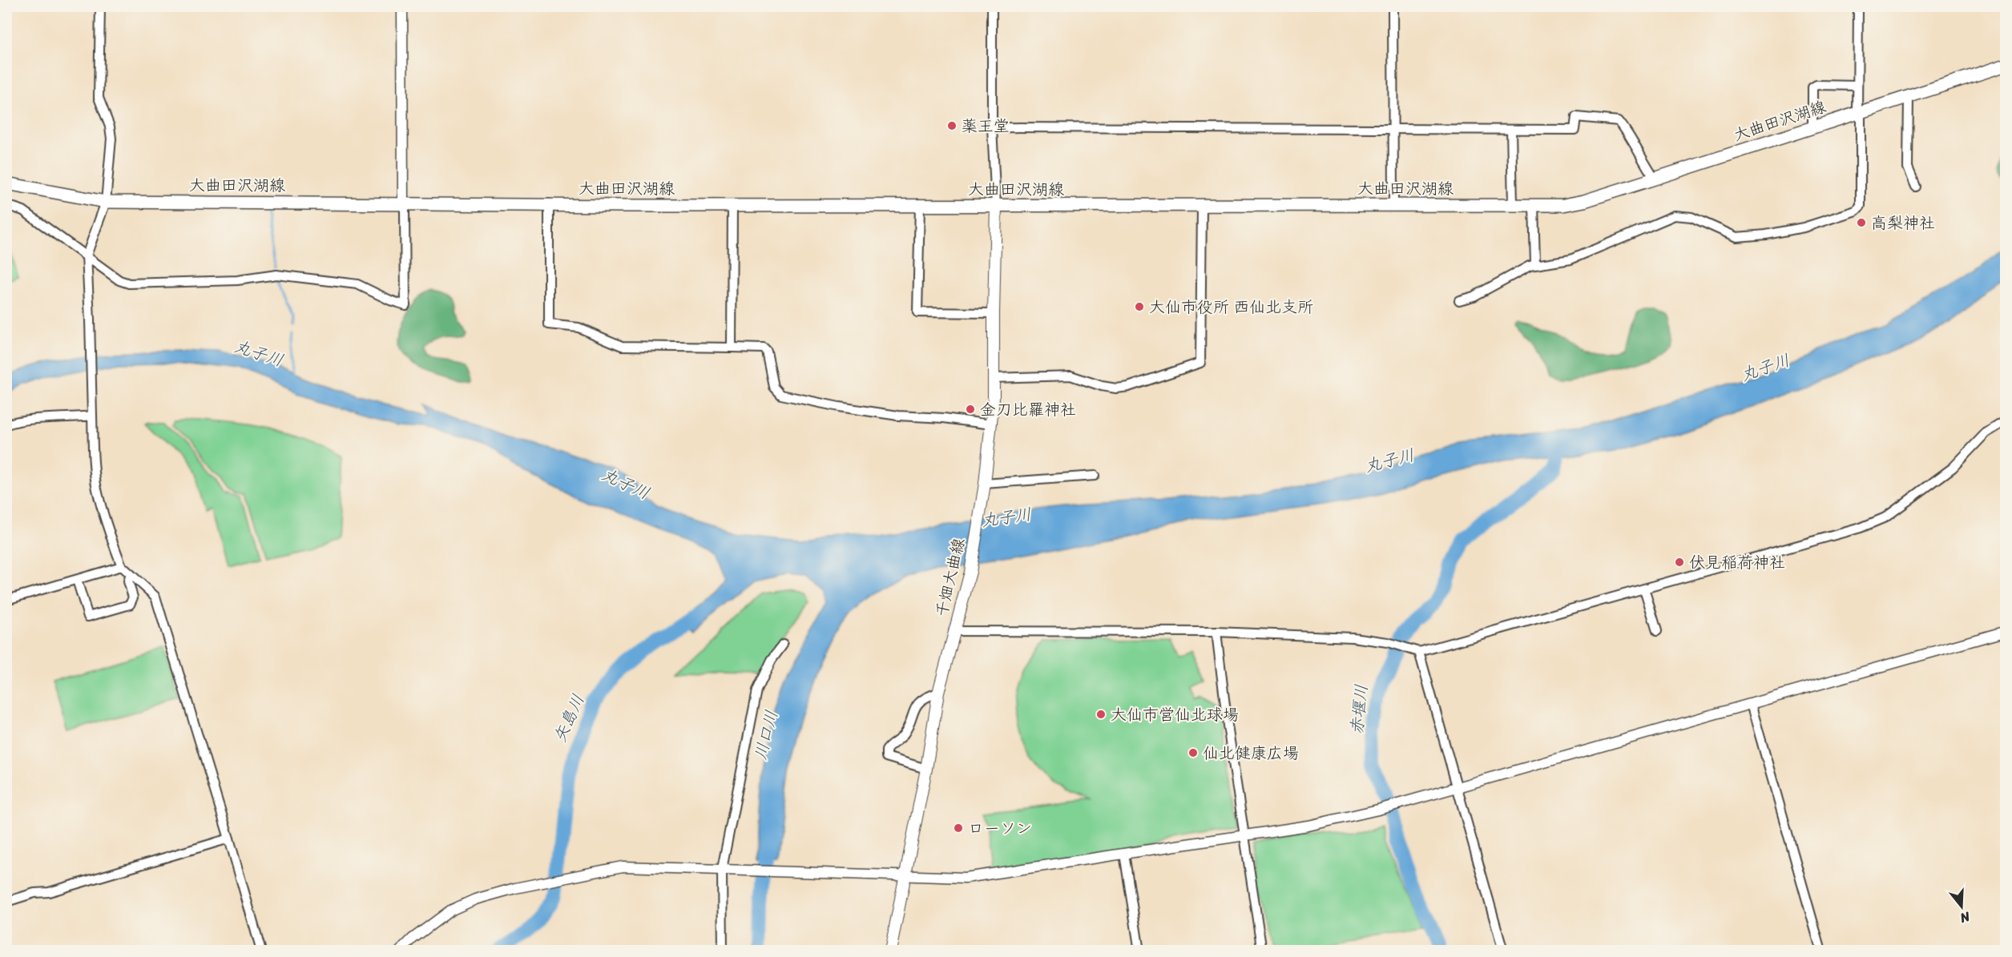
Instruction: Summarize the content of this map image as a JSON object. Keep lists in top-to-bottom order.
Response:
{
  "streets": {
    "main road": ["大曲田沢湖線", "千畑大曲線"]
  },
  "crossings": [
    ["大曲田沢湖線", "千畑大曲線"]
  ],
  "water": [
    "丸子川",
    "赤堰川",
    "矢島川",
    "川口川"
  ],
  "places": [
    "薬王堂",
    "高梨神社",
    "大仙市役所 西仙北支所",
    "金刀比羅神社",
    "伏見稲荷神社",
    "大仙市営仙北球場",
    "仙北健康広場",
    "ローソン"
  ],
  "north": "bottom"
}
